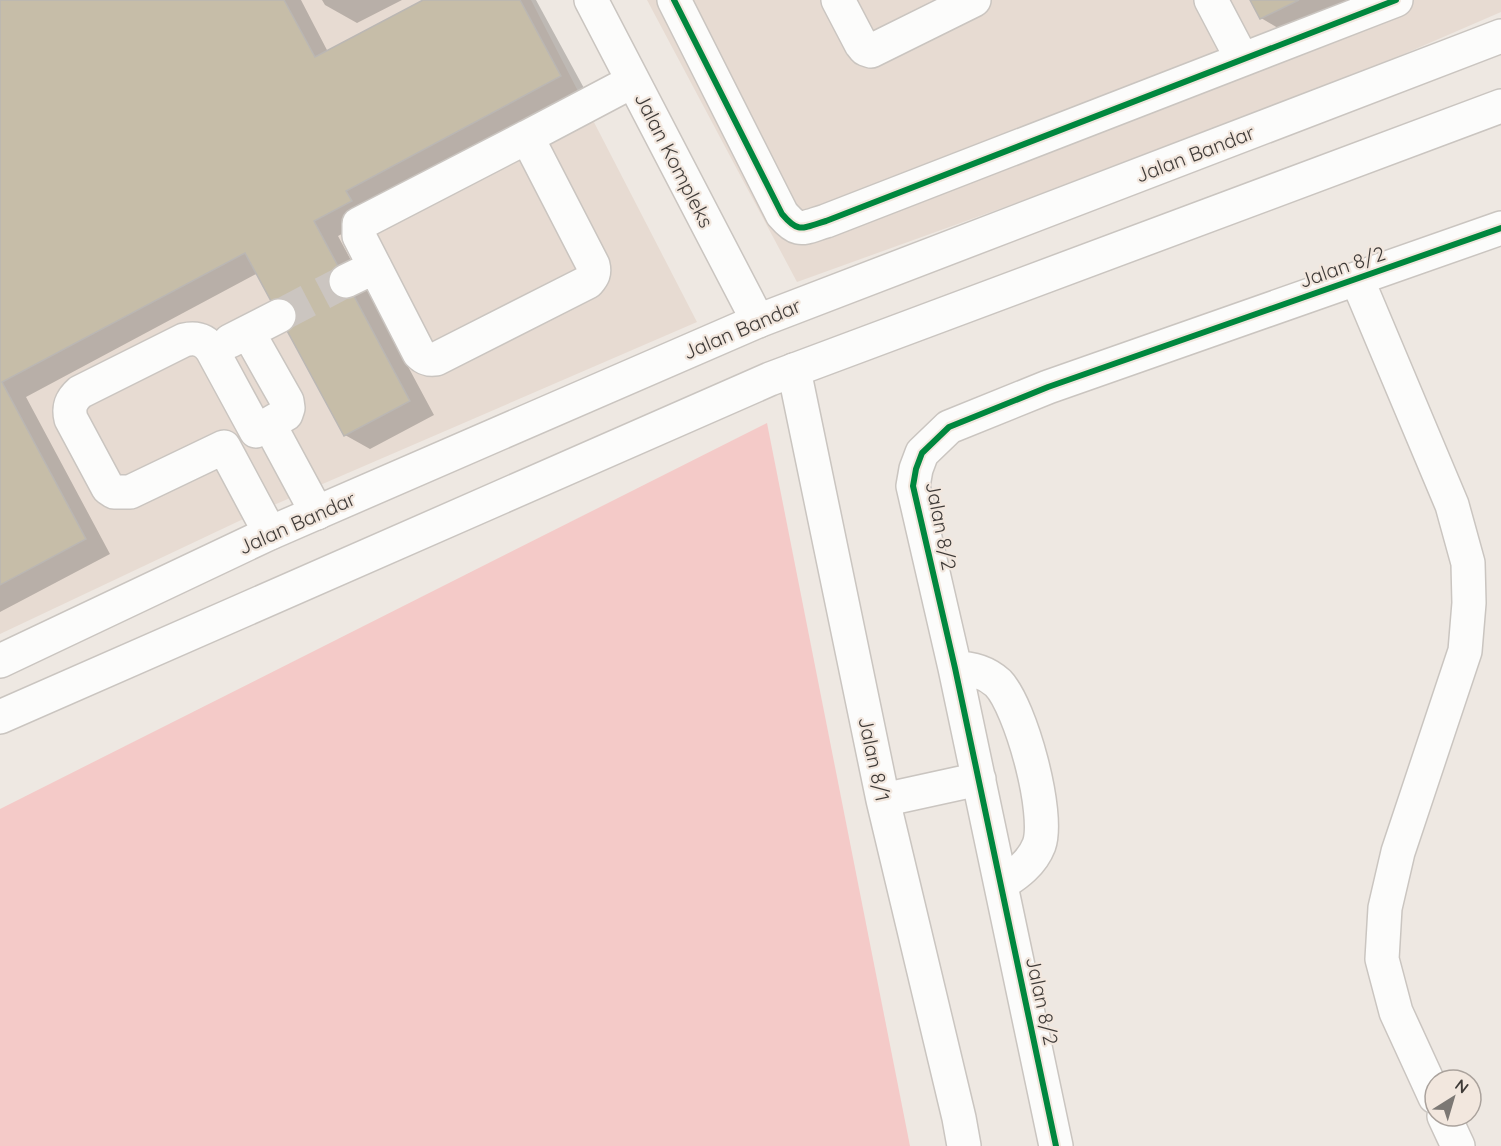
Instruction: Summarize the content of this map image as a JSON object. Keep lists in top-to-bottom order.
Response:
{
  "streets": {
    "street": [
      "Jalan Bandar",
      "Jalan Kompleks",
      "Jalan 8/2",
      "Jalan 8/1"
    ]
  },
  "crossings": [
    ["Jalan Bandar", "Jalan Kompleks"]
  ],
  "north": "top right"
}
